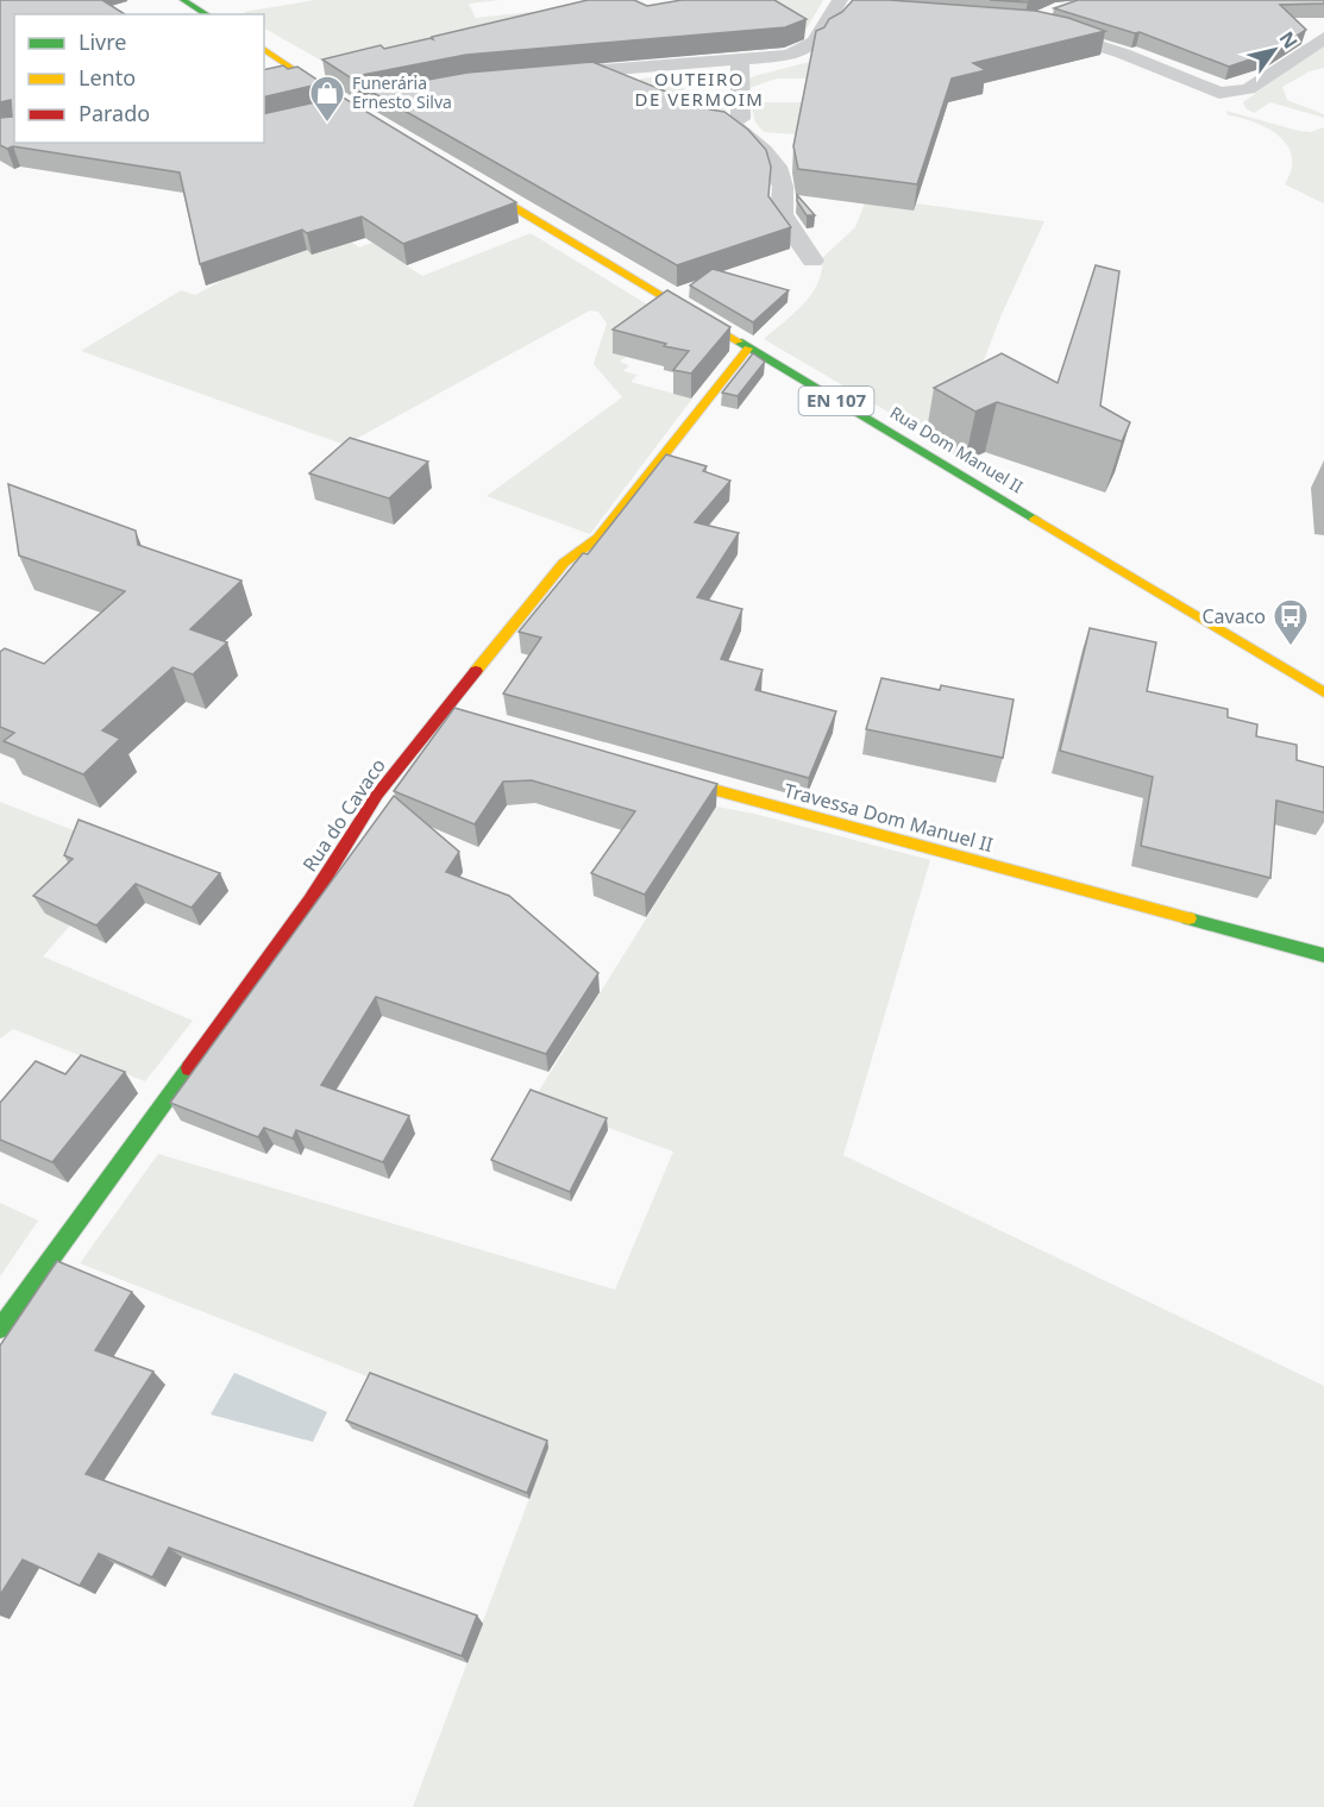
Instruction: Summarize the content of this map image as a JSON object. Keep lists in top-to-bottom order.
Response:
{
  "streets": {
    "main road": [
      "EN 107",
      "Rua Dom Manuel II",
      "Rua do Cavaco",
      "Travessa Dom Manuel II"
    ]
  },
  "crossings": [
    ["Rua Dom Manuel II", "Rua do Cavaco"]
  ],
  "districts": ["OUTEIRO DE VERMOIM"],
  "places": {
    "shop": ["Funerária Ernesto Silva"],
    "bus stop": ["Cavaco"]
  },
  "legend": ["Livre", "Lento", "Parado"],
  "north": "top right"
}
